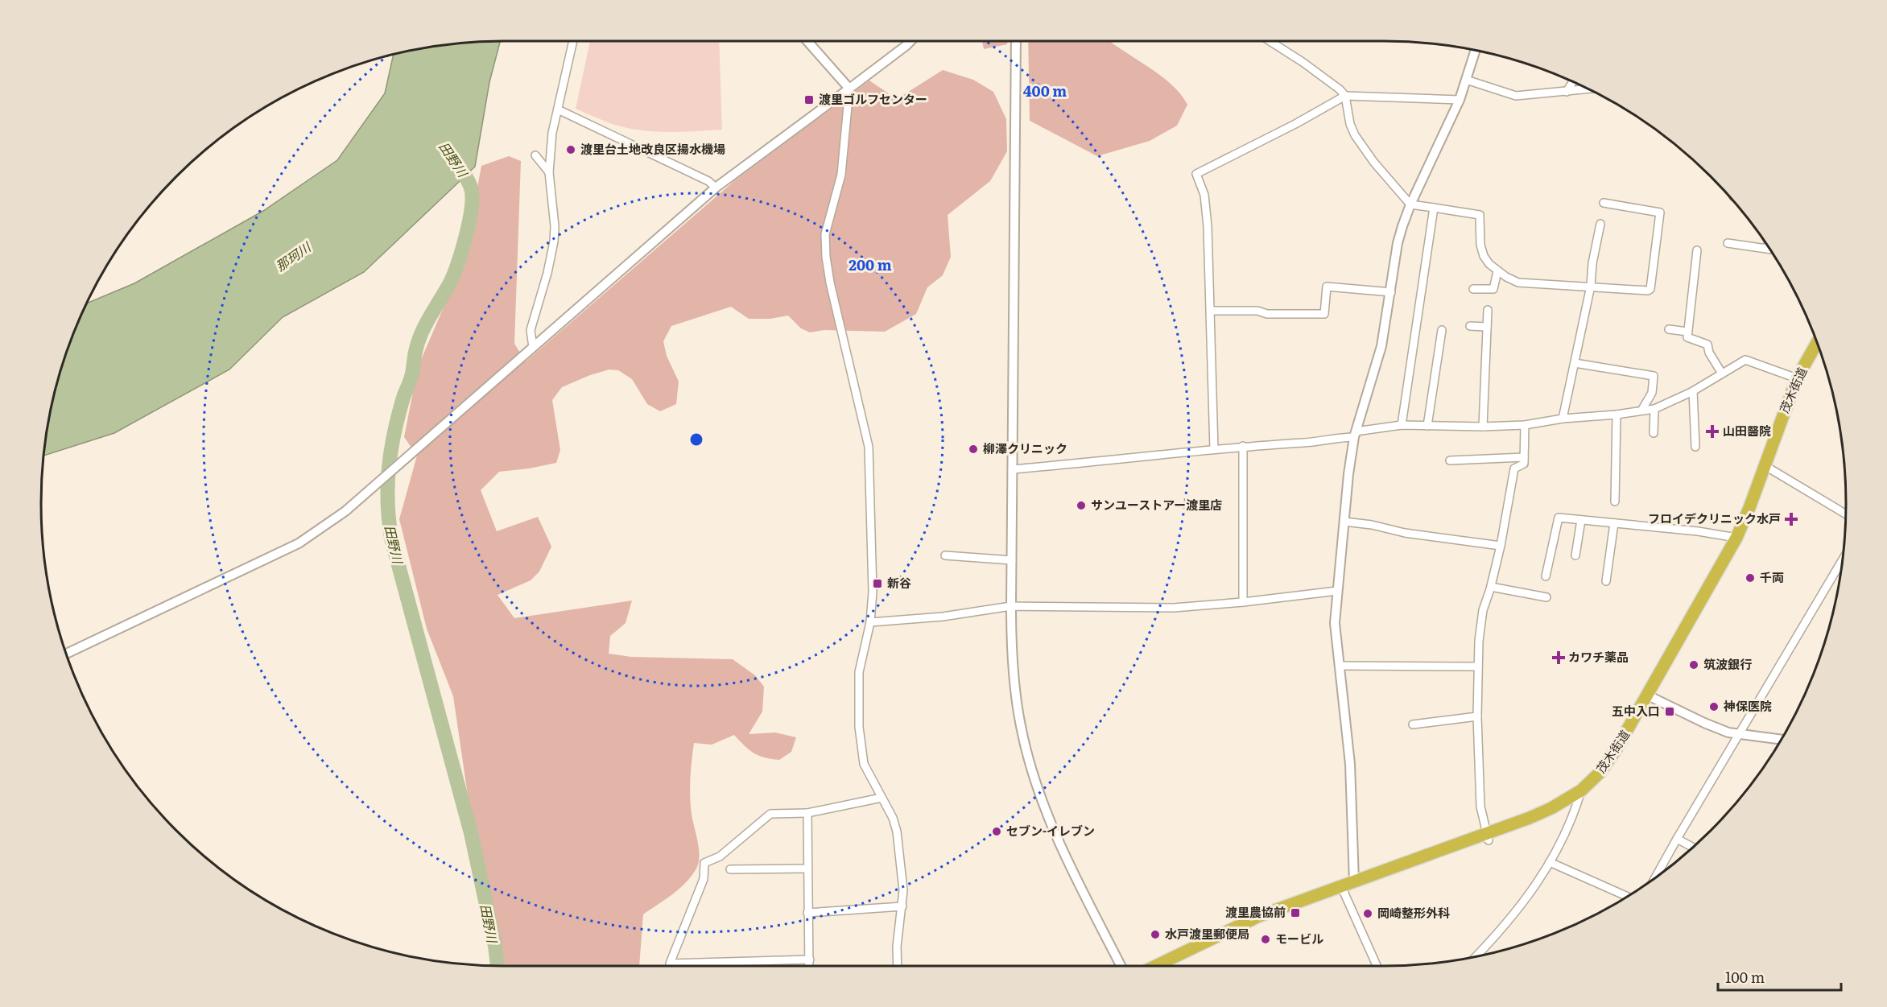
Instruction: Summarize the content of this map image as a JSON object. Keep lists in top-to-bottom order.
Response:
{
  "streets": {
    "highway": ["茂木街道"]
  },
  "water": ["田野川", "那珂川"],
  "places": {
    "transit": [
      "渡里ゴルフセンター",
      "新谷",
      "五中入口",
      "渡里農協前"
    ],
    "other": [
      "渡里台土地改良区揚水機場",
      "柳澤クリニック",
      "サンユーストアー渡里店",
      "千両",
      "筑波銀行",
      "神保医院",
      "セブン-イレブン",
      "岡崎整形外科",
      "水戸渡里郵便局",
      "モービル"
    ],
    "health": ["山田醫院", "フロイデクリニック水戸", "カワチ薬品"]
  },
  "scale_bar": "100 m",
  "rings": ["400 m", "200 m"]
}
